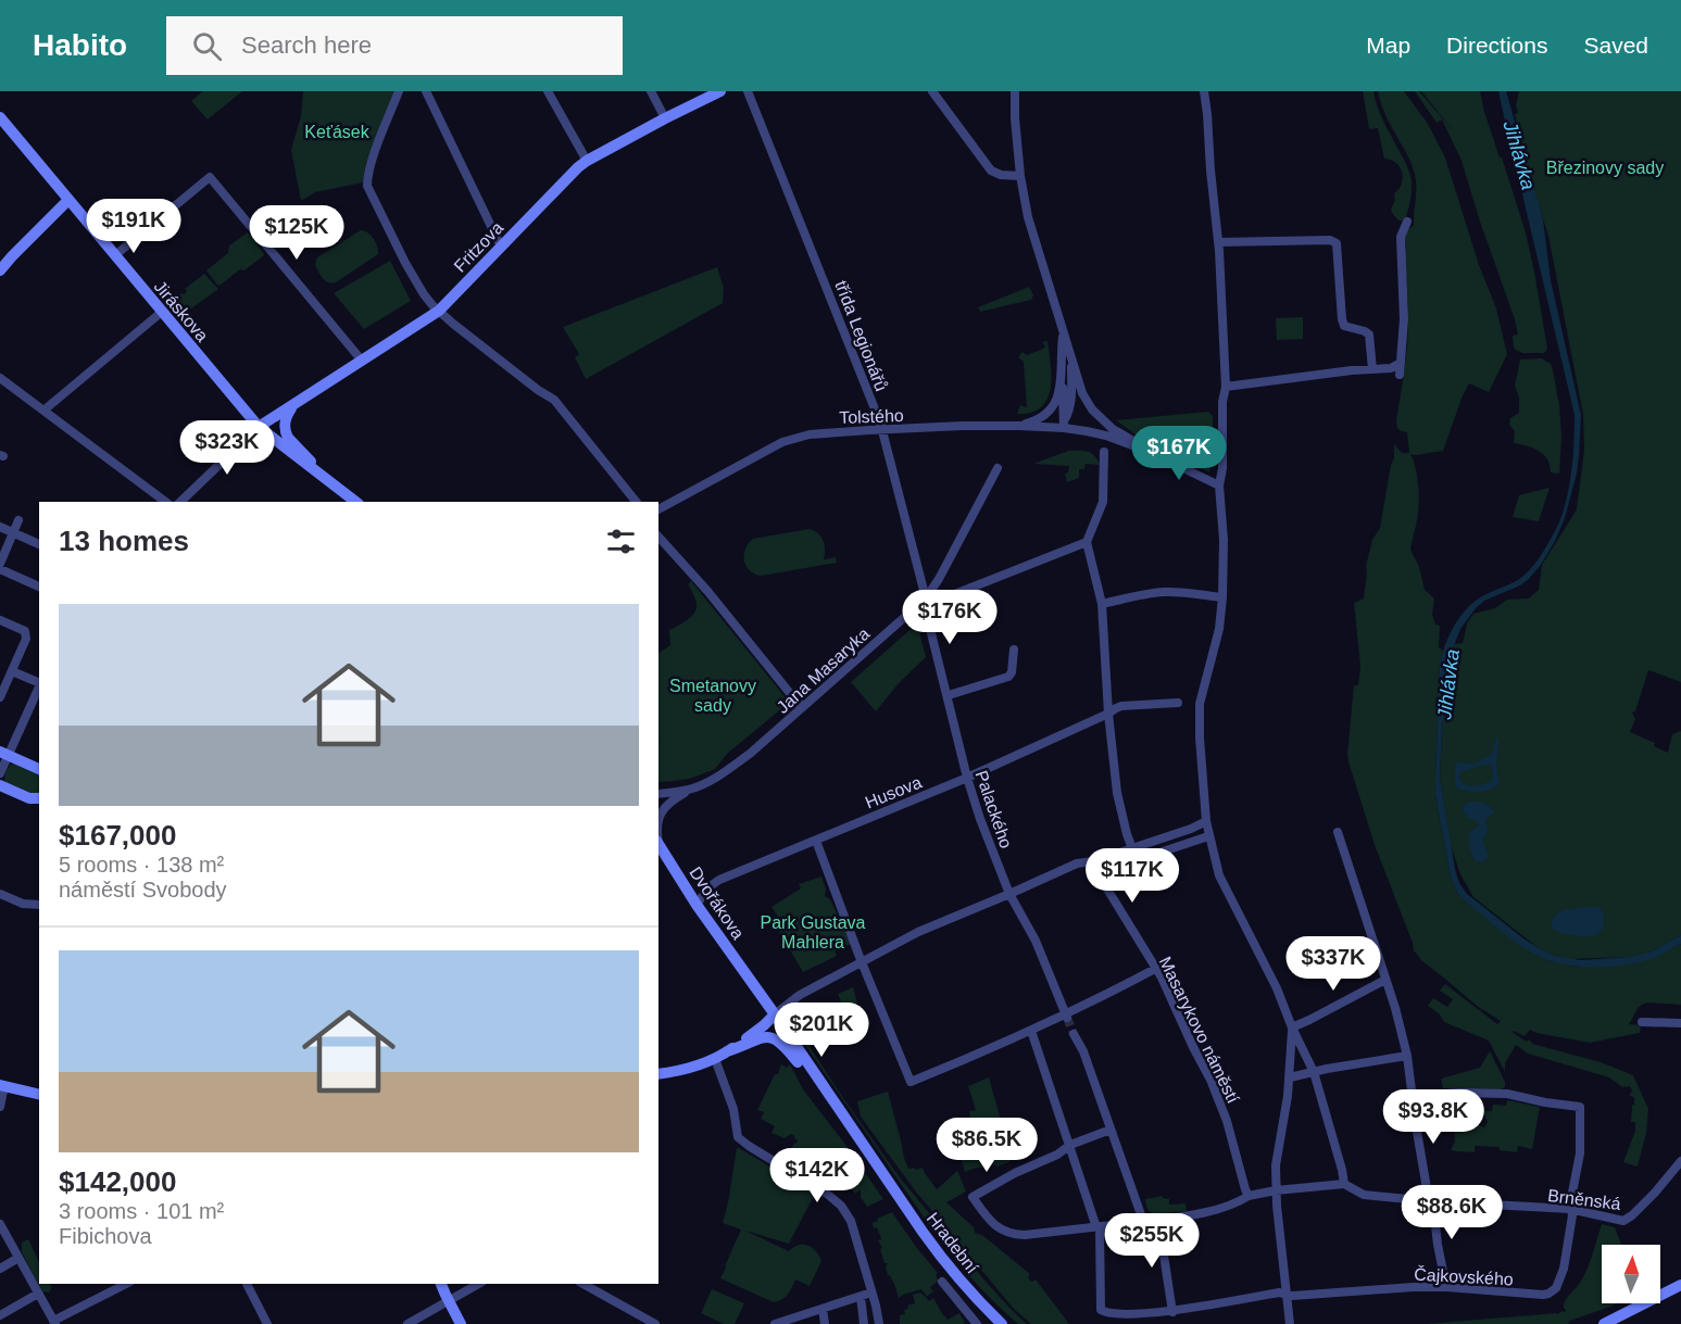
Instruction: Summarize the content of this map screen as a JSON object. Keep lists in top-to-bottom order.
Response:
{
  "streets": {
    "main road": [
      "Fritzova",
      "Jiráskova",
      "Dvořákova",
      "Hradební"
    ],
    "street": [
      "třída Legionářů",
      "Tolstého",
      "Jana Masaryka",
      "Husova",
      "Palackého",
      "Masarykovo náměstí",
      "Brněnská",
      "Čajkovského"
    ]
  },
  "crossings": [
    ["Fritzova", "Jiráskova"],
    ["třída Legionářů", "Tolstého"],
    ["třída Legionářů", "Jana Masaryka"],
    ["třída Legionářů", "Palackého"],
    ["Jana Masaryka", "Palackého"],
    ["Husova", "Palackého"],
    ["Husova", "Dvořákova"],
    ["Dvořákova", "Hradební"],
    ["Brněnská", "Čajkovského"]
  ],
  "water": ["Jihlávka"],
  "parks": [
    "Keťásek",
    "Březinovy sady",
    "Smetanovy sady",
    "Park Gustava Mahlera"
  ],
  "north": "top",
  "page": {
    "header": "Habito",
    "search": "Search here",
    "nav": ["Map", "Directions", "Saved"],
    "price": [
      "$191K",
      "$125K",
      "$323K",
      "$167K",
      "$176K",
      "$117K",
      "$337K",
      "$201K",
      "$93.8K",
      "$86.5K",
      "$142K",
      "$88.6K",
      "$255K"
    ],
    "heading": "13 homes",
    "list": [
      {
        "name": "$167,000",
        "note": "5 rooms · 138 m² · náměstí Svobody"
      },
      {
        "name": "$142,000",
        "note": "3 rooms · 101 m² · Fibichova"
      }
    ]
  }
}
